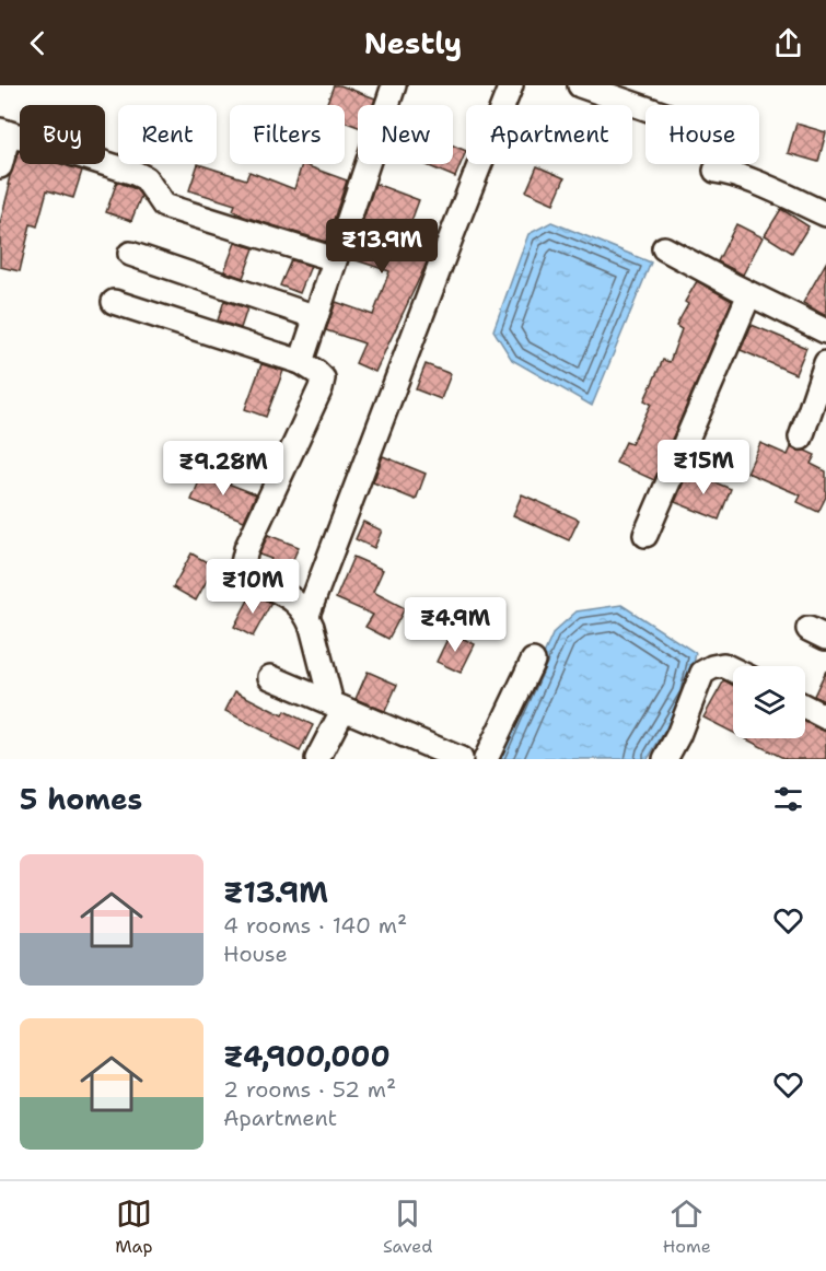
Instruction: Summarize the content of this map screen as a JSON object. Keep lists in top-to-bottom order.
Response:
{
  "page": {
    "header": "Nestly",
    "chip": [
      "Buy",
      "Rent",
      "Filters",
      "New",
      "Apartment",
      "House"
    ],
    "price": [
      "₹13.9M",
      "₹15M",
      "₹9.28M",
      "₹10M",
      "₹4.9M"
    ],
    "heading": "5 homes",
    "list": [
      {
        "name": "₹13.9M",
        "note": "4 rooms · 140 m² · House"
      },
      {
        "name": "₹4,900,000",
        "note": "2 rooms · 52 m² · Apartment"
      }
    ],
    "tabs": ["Map", "Saved", "Home"]
  }
}
